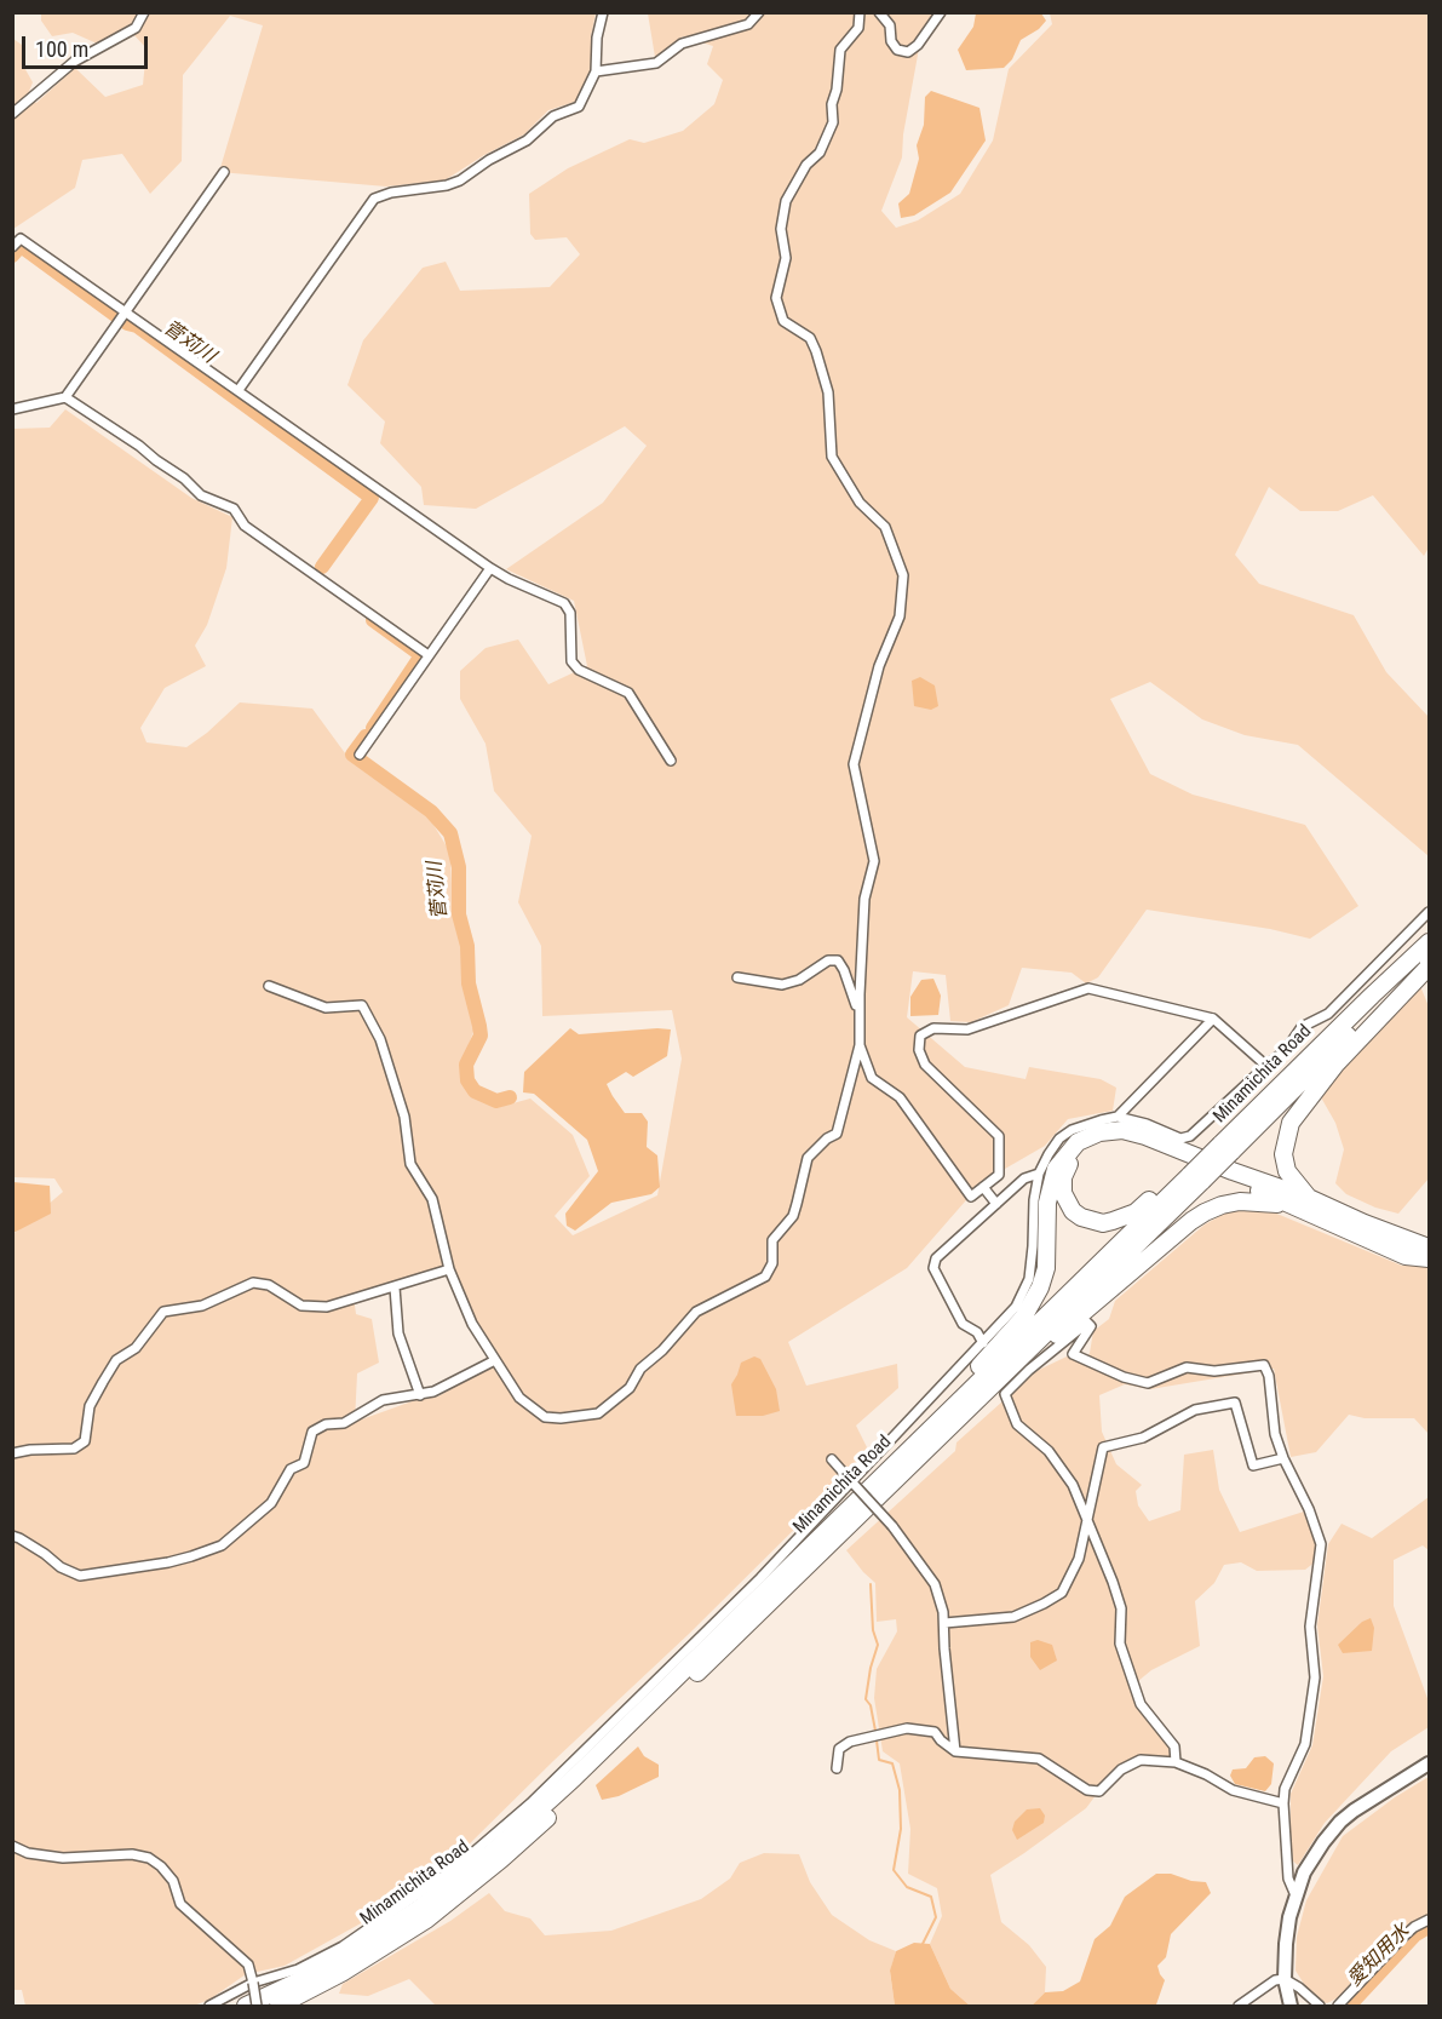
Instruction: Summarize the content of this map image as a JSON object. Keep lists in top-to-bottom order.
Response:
{
  "streets": {
    "highway": ["Minamichita Road"]
  },
  "water": ["菅苅川", "愛知用水"],
  "scale_bar": "100 m"
}
